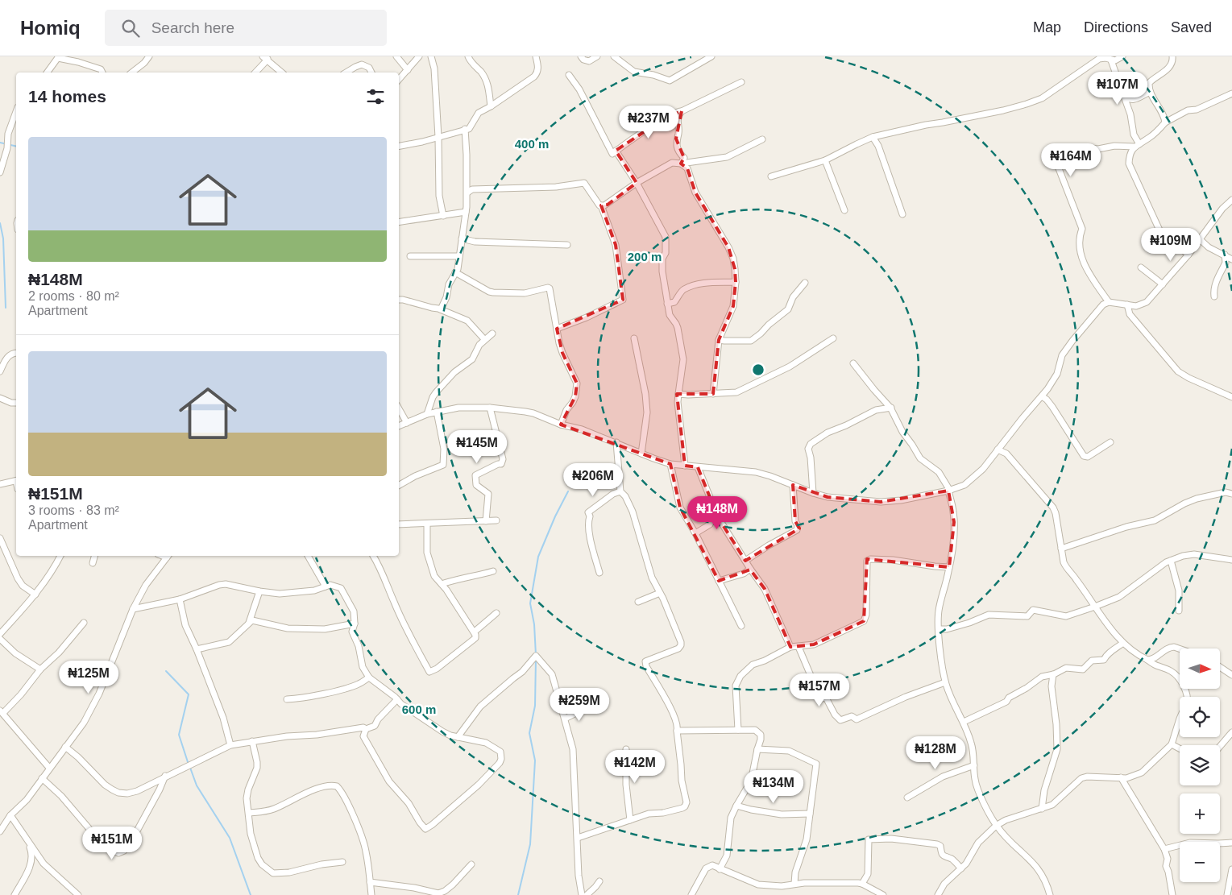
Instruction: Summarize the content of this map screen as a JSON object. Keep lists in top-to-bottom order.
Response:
{
  "north": "right",
  "page": {
    "header": "Homiq",
    "search": "Search here",
    "nav": ["Map", "Directions", "Saved"],
    "price": [
      "₦107M",
      "₦237M",
      "₦164M",
      "₦109M",
      "₦145M",
      "₦206M",
      "₦148M",
      "₦125M",
      "₦157M",
      "₦259M",
      "₦128M",
      "₦142M",
      "₦134M",
      "₦151M"
    ],
    "heading": "14 homes",
    "list": [
      {
        "name": "₦148M",
        "note": "2 rooms · 80 m² · Apartment"
      },
      {
        "name": "₦151M",
        "note": "3 rooms · 83 m² · Apartment"
      }
    ],
    "map_buttons": ["+", "−"]
  },
  "rings": ["400 m", "200 m", "600 m"]
}
